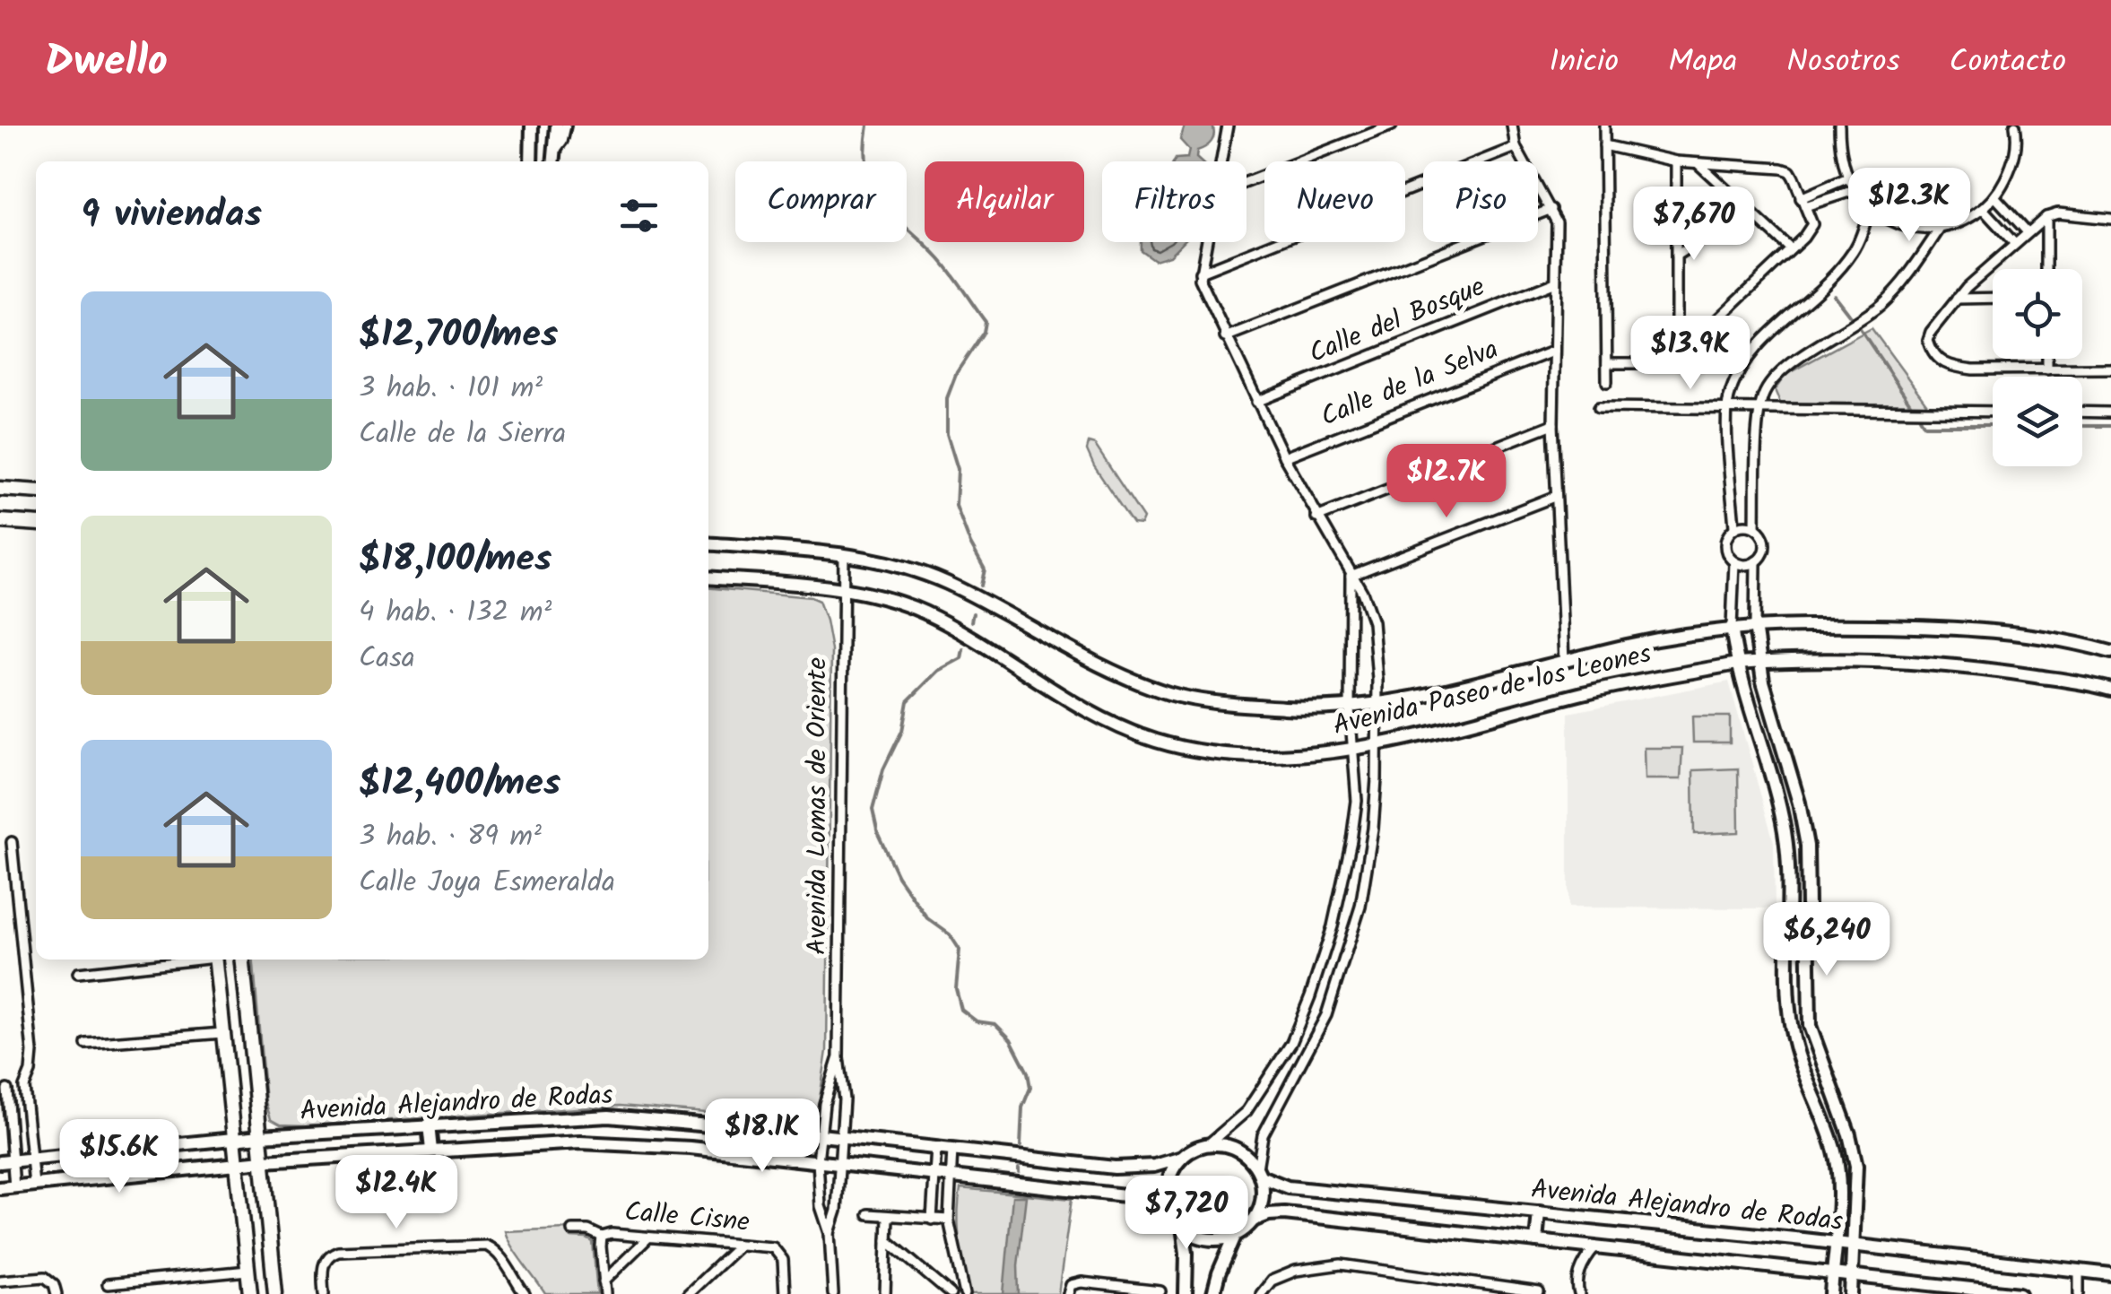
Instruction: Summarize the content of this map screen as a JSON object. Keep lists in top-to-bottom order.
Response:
{
  "streets": {
    "street": [
      "Calle del Bosque",
      "Calle de la Selva",
      "Avenida Paseo de los Leones",
      "Avenida Lomas de Oriente",
      "Avenida Alejandro de Rodas",
      "Calle Cisne"
    ]
  },
  "crossings": [
    ["Avenida Paseo de los Leones", "Avenida Lomas de Oriente"],
    ["Avenida Lomas de Oriente", "Avenida Alejandro de Rodas"]
  ],
  "page": {
    "header": "Dwello",
    "nav": [
      "Inicio",
      "Mapa",
      "Nosotros",
      "Contacto"
    ],
    "chip": [
      "Comprar",
      "Alquilar",
      "Filtros",
      "Nuevo",
      "Piso"
    ],
    "heading": "9 viviendas",
    "price": [
      "$12.3K",
      "$7,670",
      "$13.9K",
      "$12.7K",
      "$6,240",
      "$18.1K",
      "$15.6K",
      "$12.4K",
      "$7,720"
    ],
    "list": [
      {
        "name": "$12,700/mes",
        "note": "3 hab. · 101 m² · Calle de la Sierra"
      },
      {
        "name": "$18,100/mes",
        "note": "4 hab. · 132 m² · Casa"
      },
      {
        "name": "$12,400/mes",
        "note": "3 hab. · 89 m² · Calle Joya Esmeralda"
      }
    ]
  }
}
